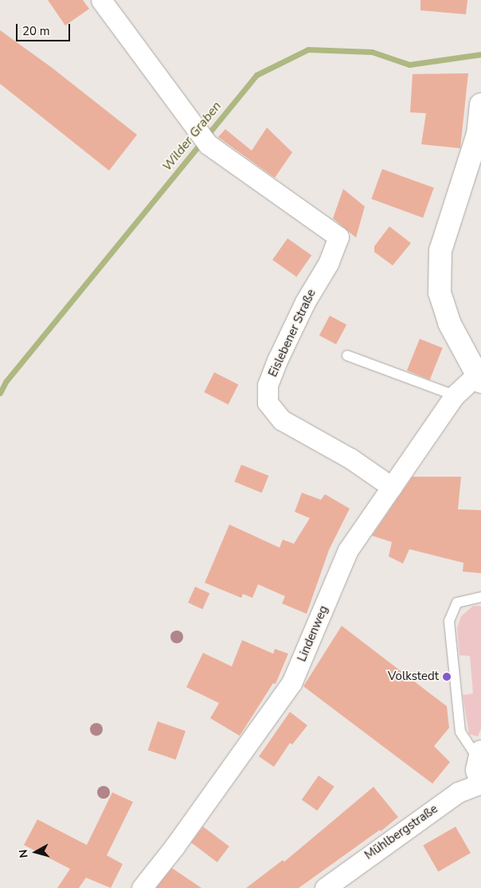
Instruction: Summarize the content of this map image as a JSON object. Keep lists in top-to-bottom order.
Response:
{
  "streets": {
    "street": ["Eislebener Straße", "Lindenweg", "Mühlbergstraße"]
  },
  "crossings": [
    ["Eislebener Straße", "Lindenweg"]
  ],
  "water": ["Wilder Graben"],
  "places": ["Volkstedt"],
  "scale_bar": "20 m",
  "north": "left"
}
